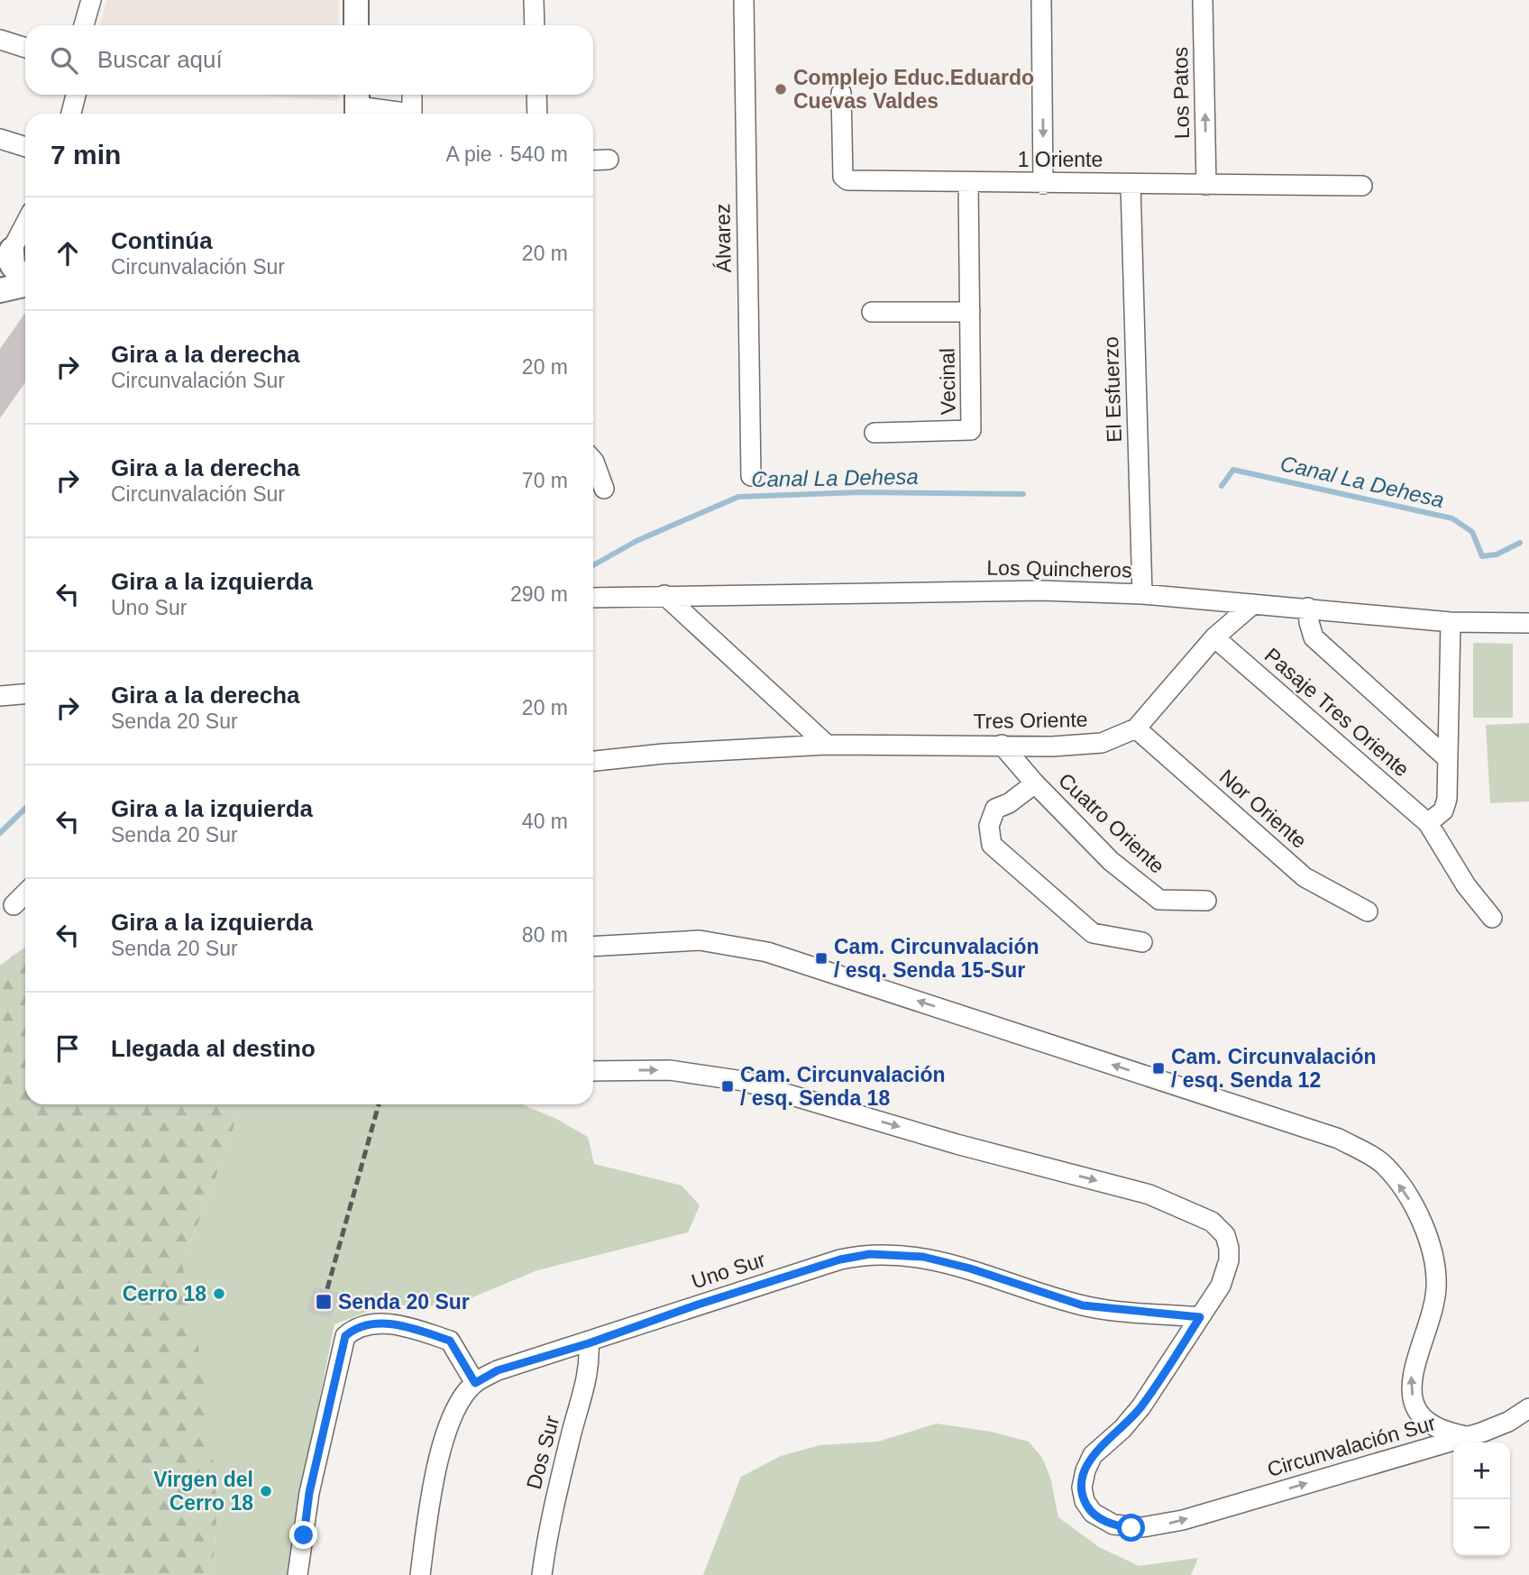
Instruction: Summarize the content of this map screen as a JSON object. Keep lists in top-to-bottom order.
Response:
{
  "streets": {
    "street": [
      "Los Patos",
      "1 Oriente",
      "Álvarez",
      "Vecinal",
      "El Esfuerzo",
      "Los Quincheros",
      "Pasaje Tres Oriente",
      "Tres Oriente",
      "Nor Oriente",
      "Cuatro Oriente",
      "Uno Sur",
      "Circunvalación Sur",
      "Dos Sur"
    ]
  },
  "crossings": [
    ["Los Patos", "1 Oriente"],
    ["1 Oriente", "Vecinal"],
    ["1 Oriente", "El Esfuerzo"],
    ["El Esfuerzo", "Los Quincheros"],
    ["Los Quincheros", "Tres Oriente"],
    ["Pasaje Tres Oriente", "Tres Oriente"],
    ["Tres Oriente", "Nor Oriente"],
    ["Tres Oriente", "Cuatro Oriente"],
    ["Uno Sur", "Circunvalación Sur"],
    ["Uno Sur", "Dos Sur"]
  ],
  "water": ["Canal La Dehesa"],
  "places": {
    "other": ["Complejo Educ.Eduardo Cuevas Valdes", "Cerro 18", "Virgen del Cerro 18"],
    "transit": [
      "Cam. Circunvalación / esq. Senda 15-Sur",
      "Cam. Circunvalación / esq. Senda 12",
      "Cam. Circunvalación / esq. Senda 18",
      "Senda 20 Sur"
    ]
  },
  "page": {
    "search": "Buscar aquí",
    "heading": ["7 min", "A pie · 540 m"],
    "list": [
      ["Continúa", "Circunvalación Sur", "20 m"],
      ["Gira a la derecha", "Circunvalación Sur", "20 m"],
      ["Gira a la derecha", "Circunvalación Sur", "70 m"],
      ["Gira a la izquierda", "Uno Sur", "290 m"],
      ["Gira a la derecha", "Senda 20 Sur", "20 m"],
      ["Gira a la izquierda", "Senda 20 Sur", "40 m"],
      ["Gira a la izquierda", "Senda 20 Sur", "80 m"],
      "Llegada al destino"
    ],
    "map_buttons": ["+", "−"]
  }
}
